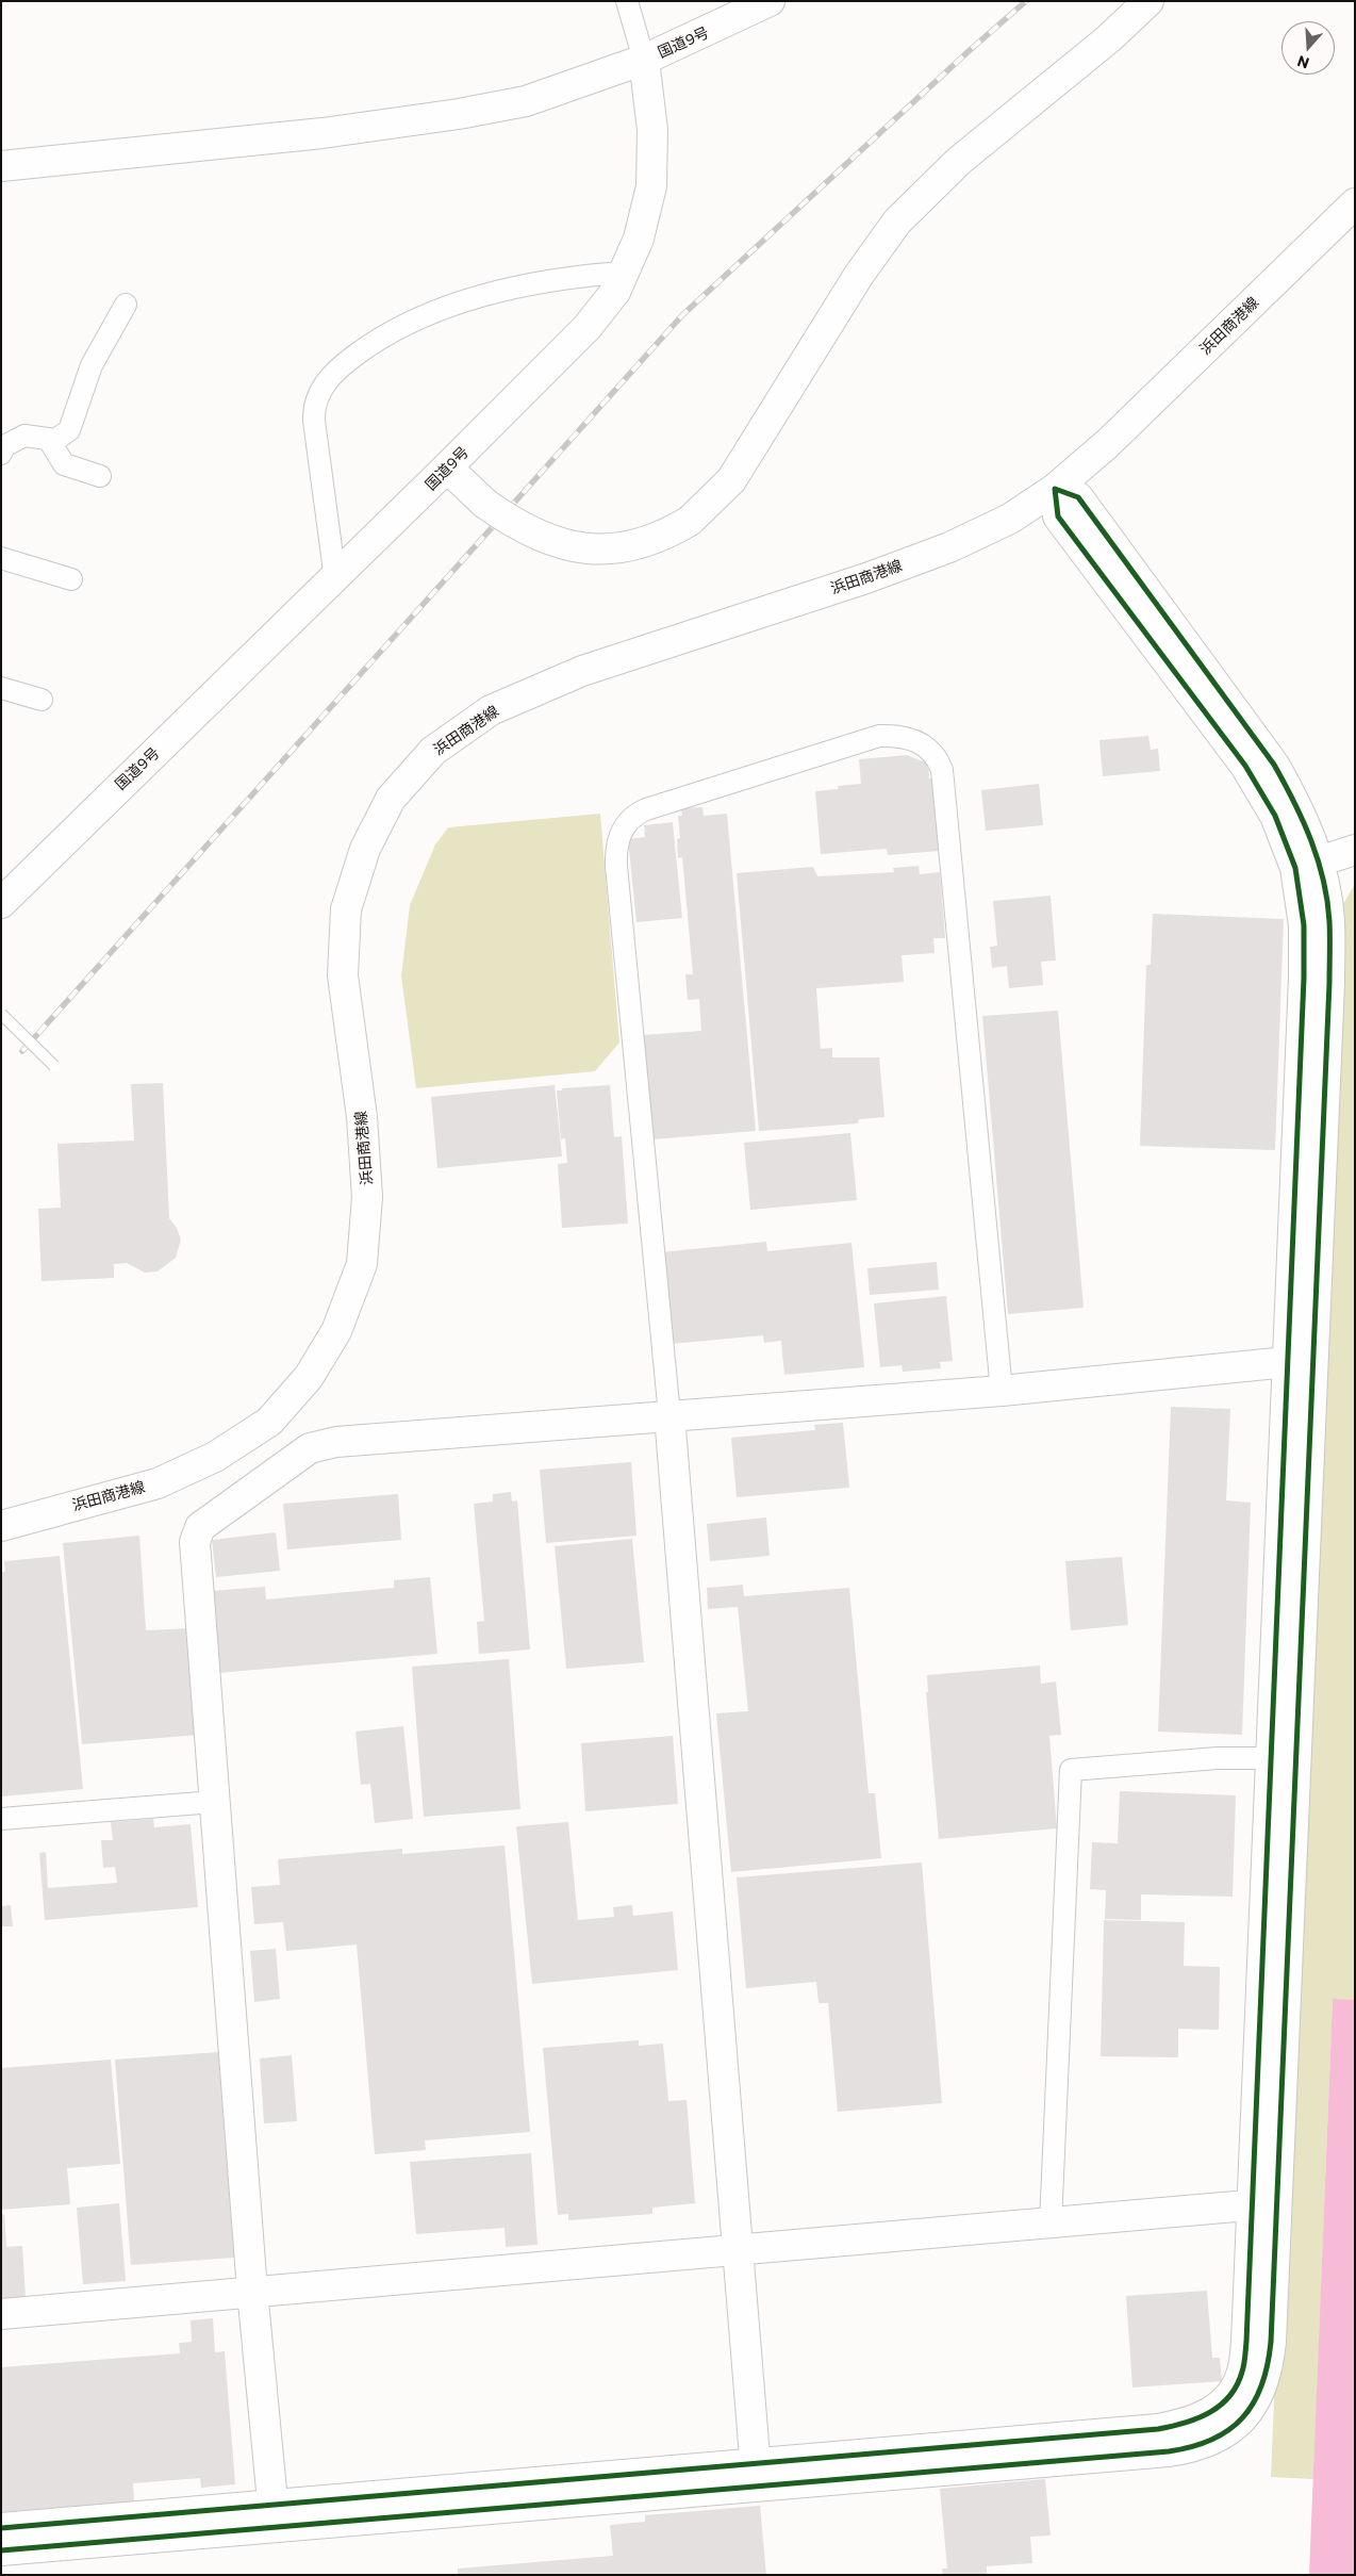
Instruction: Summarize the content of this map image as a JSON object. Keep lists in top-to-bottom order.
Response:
{
  "streets": {
    "main road": ["国道9号", "浜田商港線"]
  },
  "north": "bottom"
}
